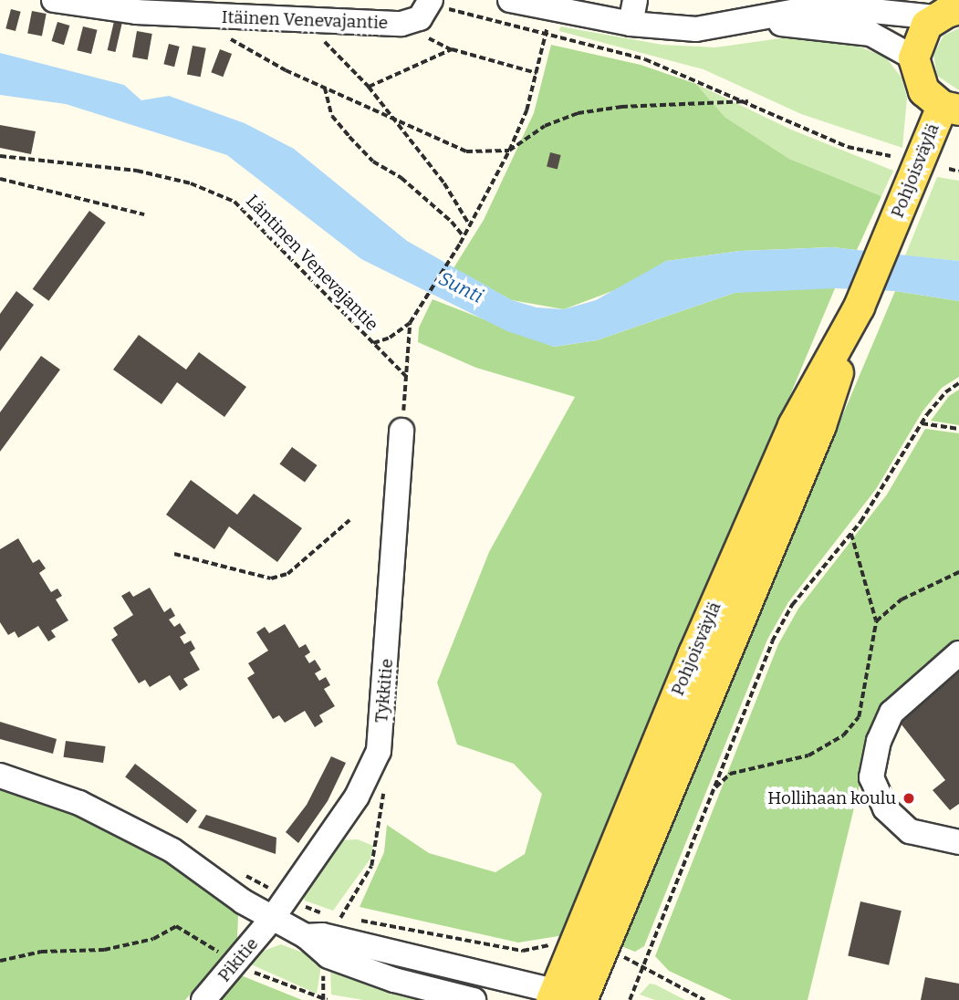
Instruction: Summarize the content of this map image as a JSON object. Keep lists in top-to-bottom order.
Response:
{
  "streets": {
    "main road": ["Pohjoisväylä"],
    "street": ["Itäinen Venevajantie", "Tykkitie", "Pikitie"],
    "path": ["Läntinen Venevajantie"]
  },
  "crossings": [
    ["Tykkitie", "Pikitie"]
  ],
  "water": ["Sunti"],
  "places": ["Hollihaan koulu"]
}
